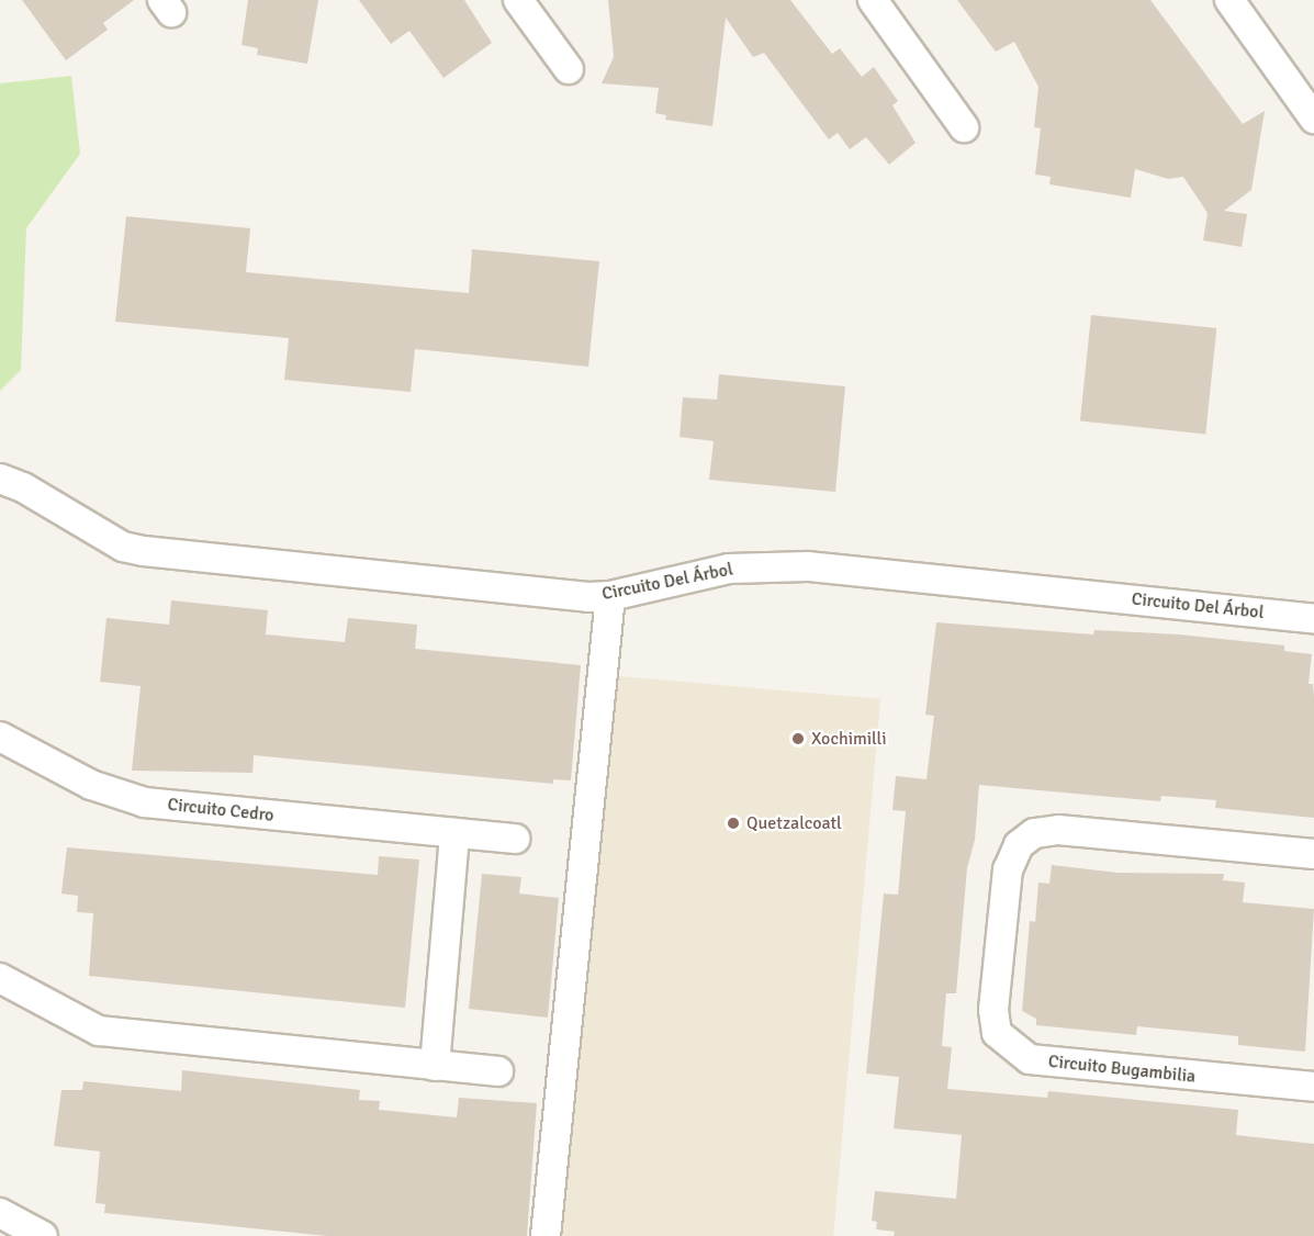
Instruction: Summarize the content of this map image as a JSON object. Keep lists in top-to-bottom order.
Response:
{
  "streets": {
    "street": ["Circuito Del Árbol", "Circuito Cedro", "Circuito Bugambilia"]
  },
  "places": ["Xochimilli", "Quetzalcoatl"]
}
